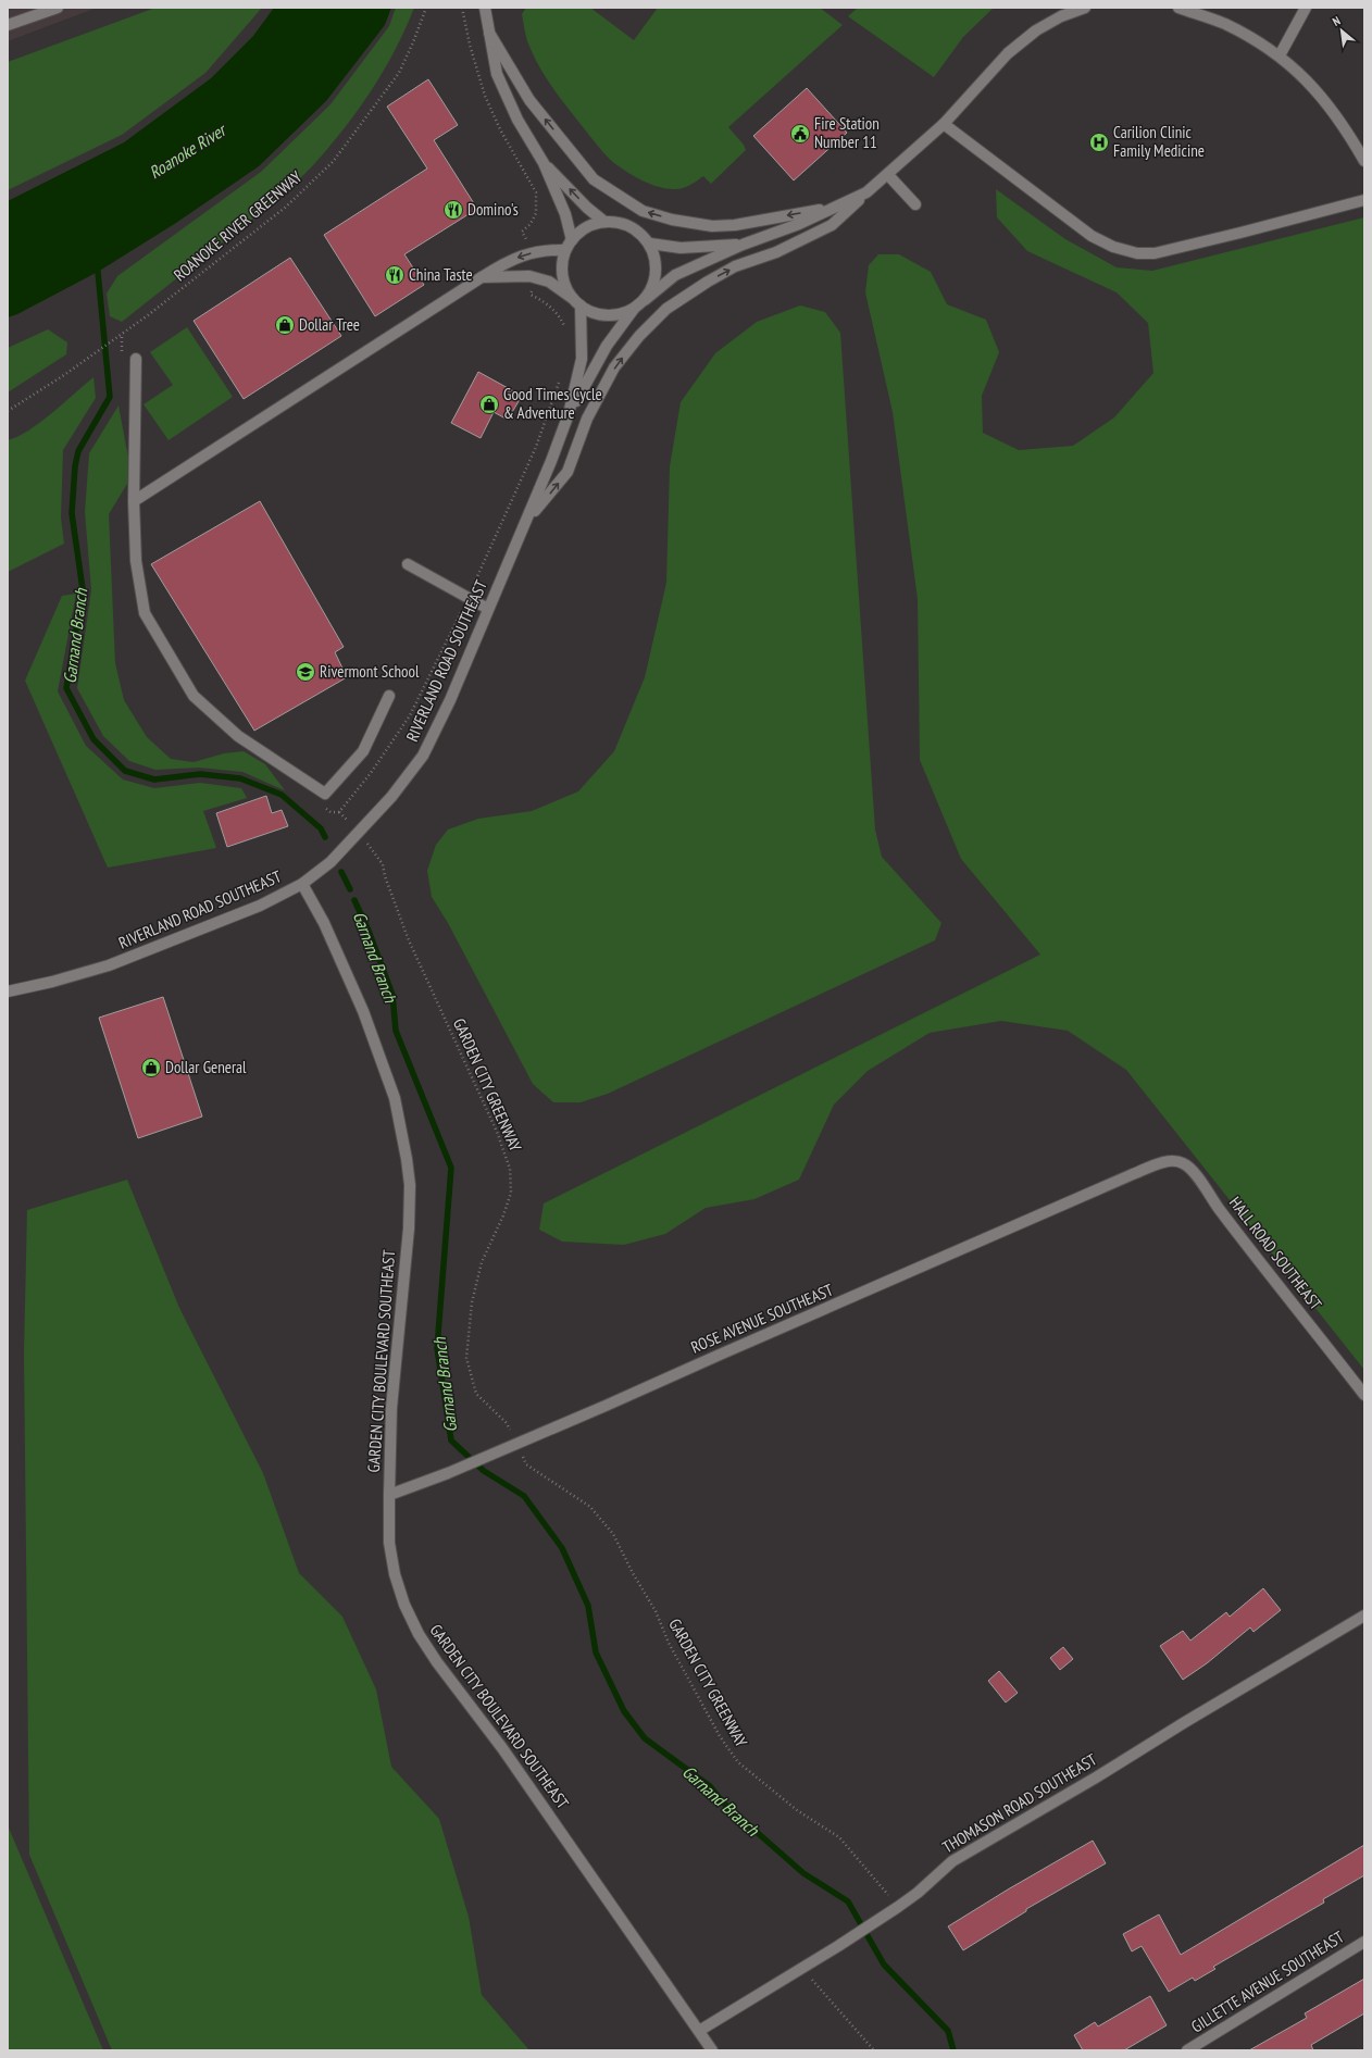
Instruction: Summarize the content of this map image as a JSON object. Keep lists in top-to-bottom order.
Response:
{
  "streets": {
    "main road": [
      "RIVERLAND ROAD SOUTHEAST",
      "HALL ROAD SOUTHEAST",
      "ROSE AVENUE SOUTHEAST",
      "GARDEN CITY BOULEVARD SOUTHEAST",
      "THOMASON ROAD SOUTHEAST",
      "GILLETTE AVENUE SOUTHEAST"
    ],
    "path": ["ROANOKE RIVER GREENWAY", "GARDEN CITY GREENWAY"]
  },
  "crossings": [
    ["RIVERLAND ROAD SOUTHEAST", "GARDEN CITY BOULEVARD SOUTHEAST"],
    ["GARDEN CITY GREENWAY", "THOMASON ROAD SOUTHEAST"],
    ["HALL ROAD SOUTHEAST", "ROSE AVENUE SOUTHEAST"],
    ["ROSE AVENUE SOUTHEAST", "GARDEN CITY BOULEVARD SOUTHEAST"],
    ["GARDEN CITY BOULEVARD SOUTHEAST", "THOMASON ROAD SOUTHEAST"]
  ],
  "water": ["Roanoke River", "Garnand Branch"],
  "places": {
    "public building": ["Fire Station Number 11"],
    "hospital": ["Carilion Clinic Family Medicine"],
    "restaurant": ["Domino's", "China Taste"],
    "shop": ["Dollar Tree", "Good Times Cycle & Adventure", "Dollar General"],
    "school or university": ["Rivermont School"]
  },
  "north": "top left"
}
